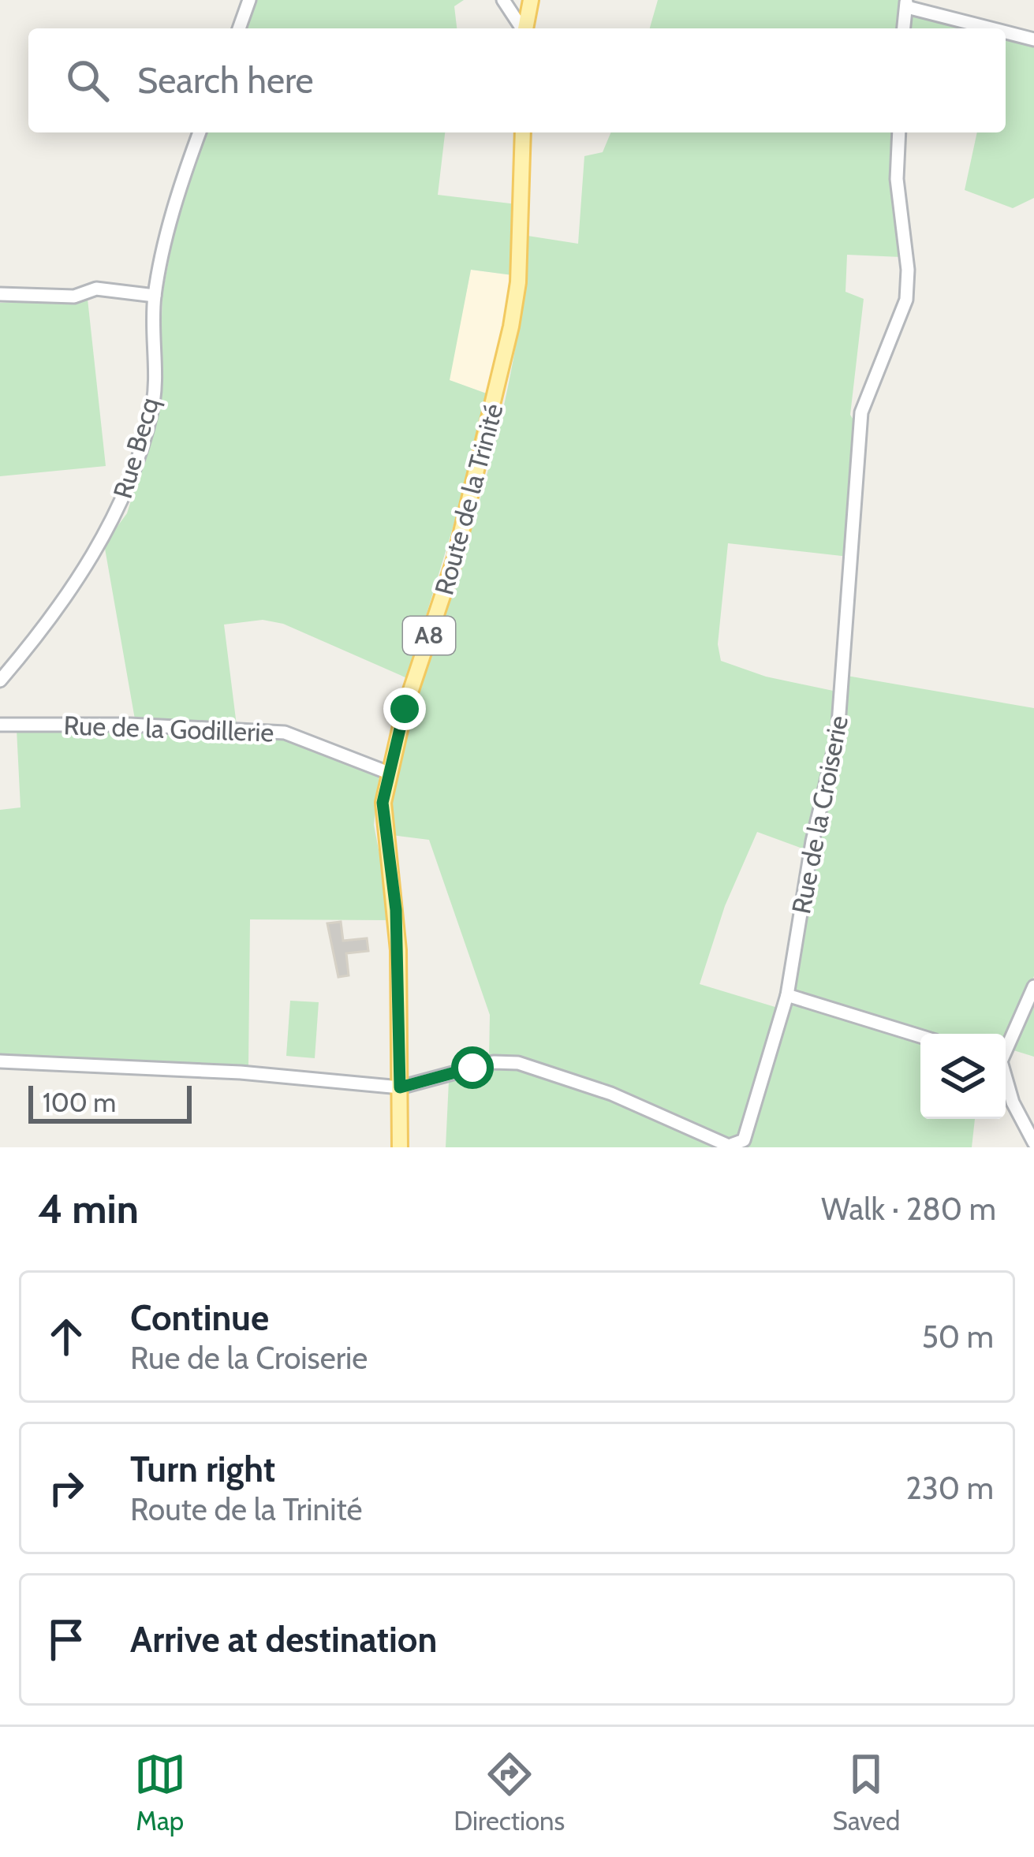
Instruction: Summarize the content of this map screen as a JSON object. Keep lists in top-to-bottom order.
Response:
{
  "streets": {
    "main road": ["Route de la Trinité", "A8"],
    "street": ["Rue Becq", "Rue de la Godillerie", "Rue de la Croiserie"]
  },
  "crossings": [
    ["Route de la Trinité", "Rue de la Godillerie"],
    ["Route de la Trinité", "Rue de la Croiserie"]
  ],
  "scale_bar": "100 m",
  "page": {
    "search": "Search here",
    "scale": "100 m",
    "heading": ["4 min", "Walk · 280 m"],
    "list": [
      ["Continue", "Rue de la Croiserie", "50 m"],
      ["Turn right", "Route de la Trinité", "230 m"],
      "Arrive at destination"
    ],
    "nav": ["Map", "Directions", "Saved"]
  }
}
